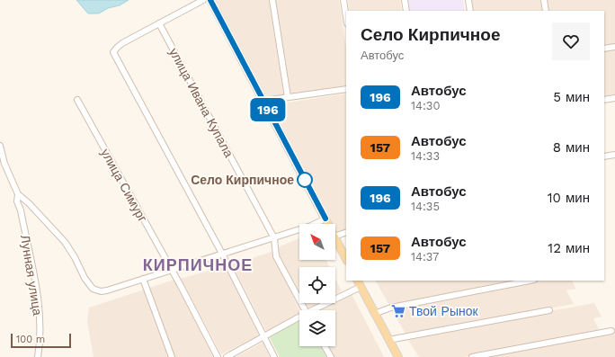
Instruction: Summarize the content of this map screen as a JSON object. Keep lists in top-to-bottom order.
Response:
{
  "streets": {
    "street": ["улица Ивана Купала", "улица Симург", "Лунная улица"]
  },
  "districts": ["КИРПИЧНОЕ"],
  "places": {
    "other": ["Село Кирпичное"],
    "supermarket": ["Твой Рынок"]
  },
  "lines": ["bus line 196"],
  "scale_bar": "100 m",
  "north": "top left",
  "page": {
    "on_map": "196",
    "heading": ["Село Кирпичное", "Автобус"],
    "list": [
      {
        "mark": "196",
        "name": "Автобус",
        "note": "14:30",
        "value": "5 мин"
      },
      {
        "mark": "157",
        "name": "Автобус",
        "note": "14:33",
        "value": "8 мин"
      },
      {
        "mark": "196",
        "name": "Автобус",
        "note": "14:35",
        "value": "10 мин"
      },
      {
        "mark": "157",
        "name": "Автобус",
        "note": "14:37",
        "value": "12 мин"
      }
    ],
    "scale": "100 m"
  }
}
